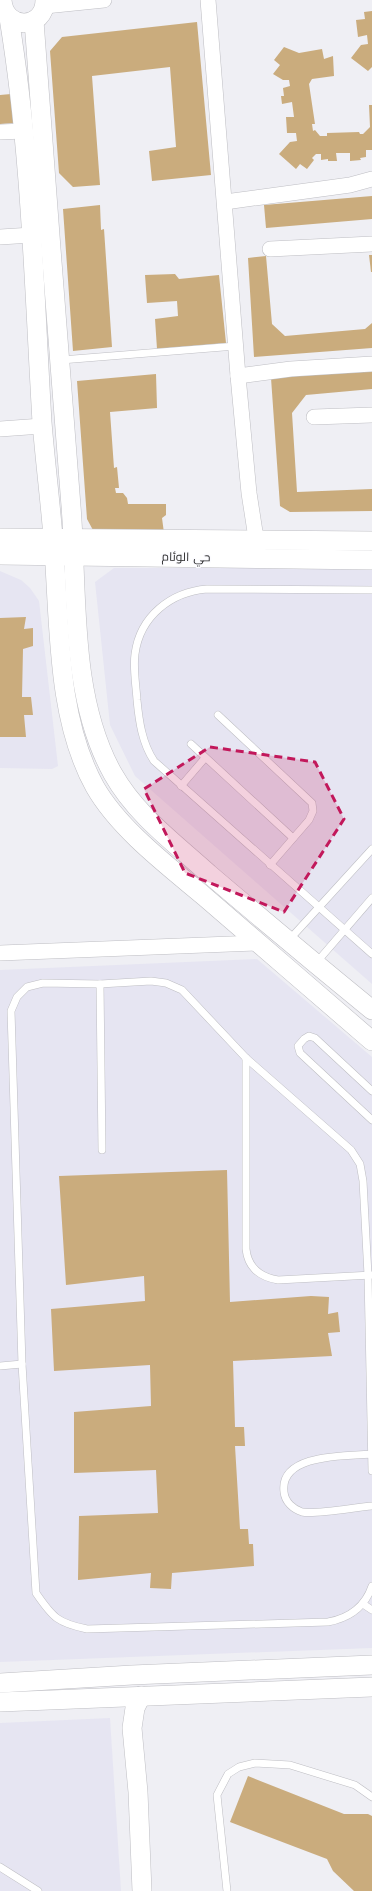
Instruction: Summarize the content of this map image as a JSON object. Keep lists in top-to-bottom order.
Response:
{
  "streets": {
    "street": ["حي الوئام"]
  }
}
